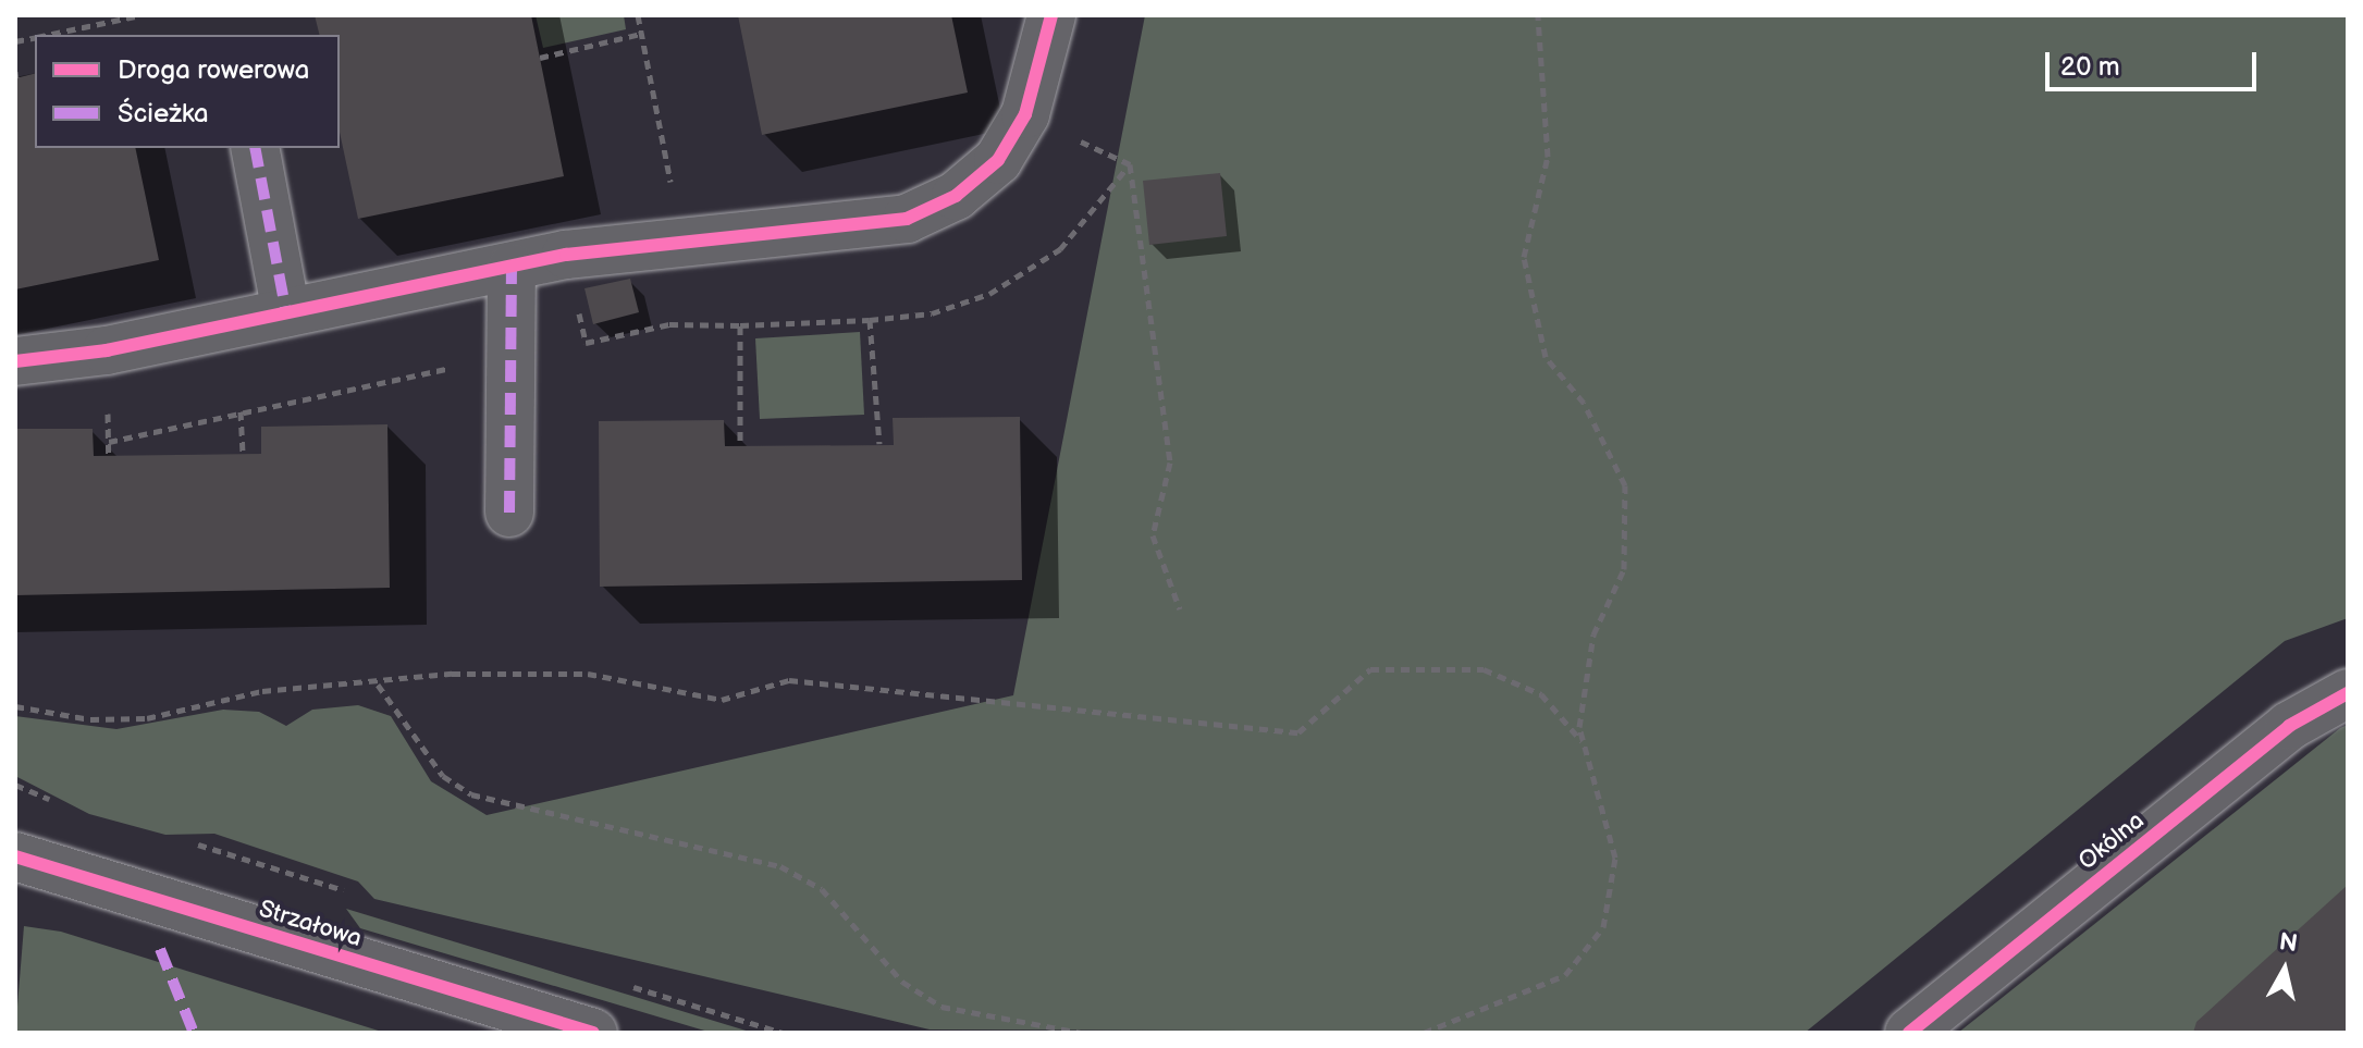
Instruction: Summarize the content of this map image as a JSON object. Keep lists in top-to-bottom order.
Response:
{
  "streets": {
    "street": ["Okólna", "Strzałowa"]
  },
  "legend": ["Droga rowerowa", "Ścieżka"],
  "scale_bar": "20 m",
  "north": "top"
}
